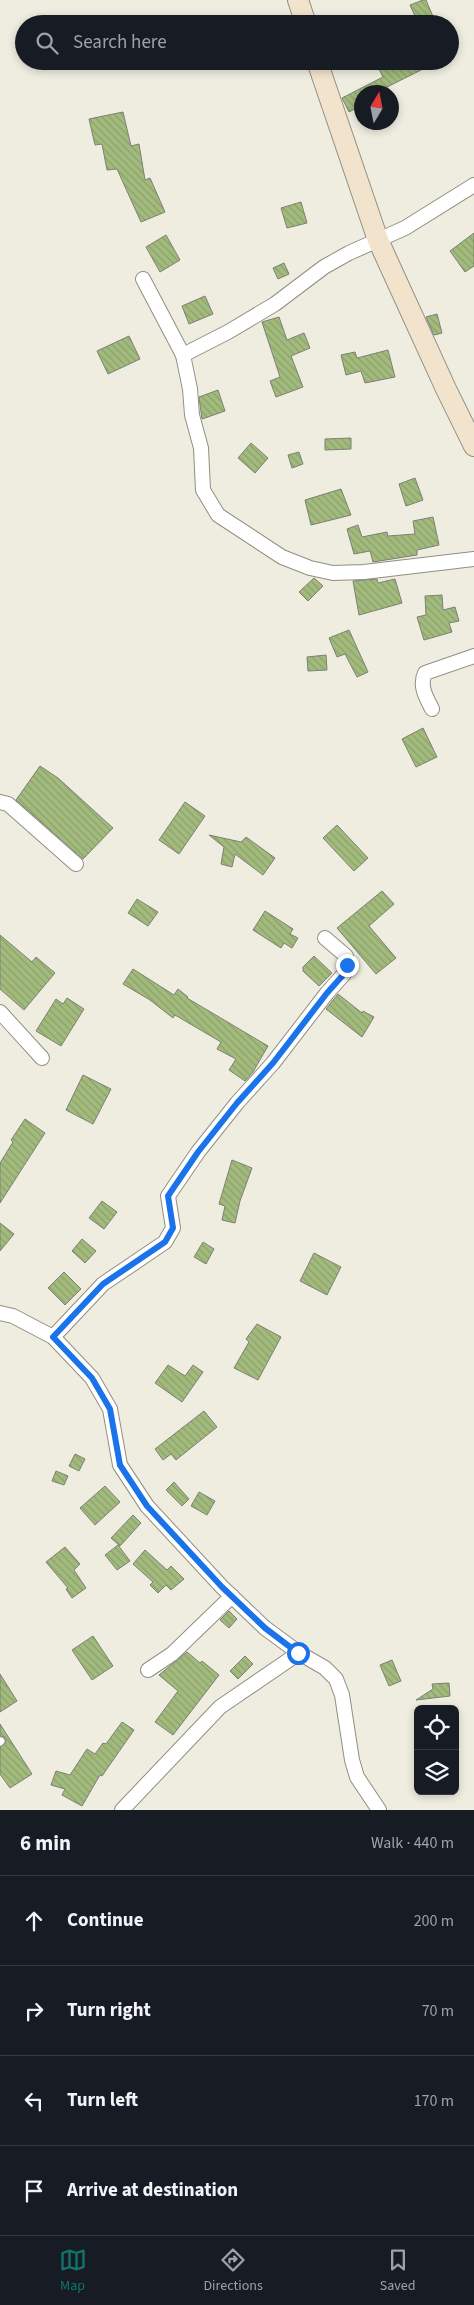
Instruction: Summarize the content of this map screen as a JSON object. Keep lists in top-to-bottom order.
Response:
{
  "north": "top",
  "page": {
    "search": "Search here",
    "heading": ["6 min", "Walk · 440 m"],
    "list": [
      ["Continue", "200 m"],
      ["Turn right", "70 m"],
      ["Turn left", "170 m"],
      "Arrive at destination"
    ],
    "nav": ["Map", "Directions", "Saved"]
  }
}
